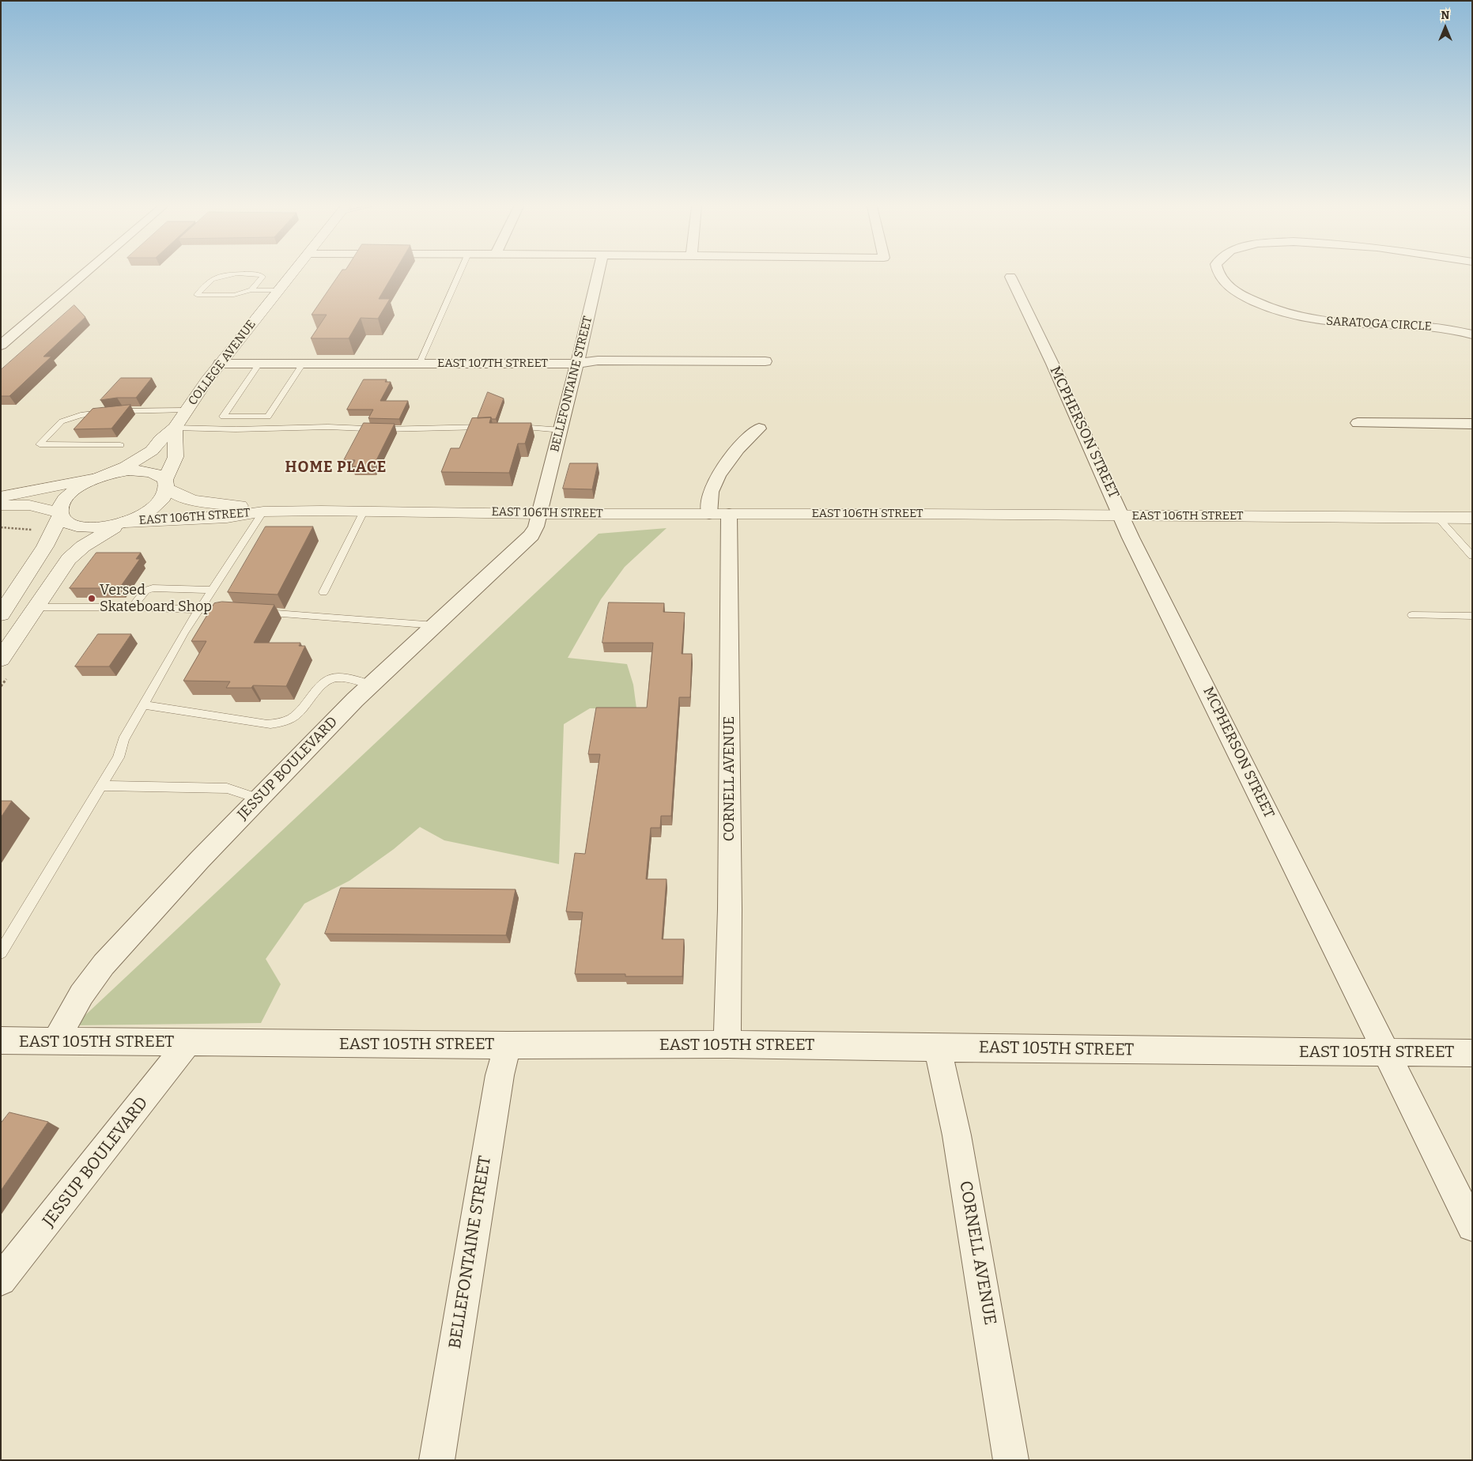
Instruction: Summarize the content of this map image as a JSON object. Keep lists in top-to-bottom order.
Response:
{
  "streets": {
    "street": [
      "SARATOGA CIRCLE",
      "COLLEGE AVENUE",
      "EAST 107TH STREET",
      "BELLEFONTAINE STREET",
      "MCPHERSON STREET",
      "EAST 106TH STREET",
      "JESSUP BOULEVARD",
      "CORNELL AVENUE",
      "EAST 105TH STREET"
    ]
  },
  "crossings": [
    ["COLLEGE AVENUE", "EAST 107TH STREET"],
    ["COLLEGE AVENUE", "EAST 106TH STREET"],
    ["EAST 107TH STREET", "BELLEFONTAINE STREET"],
    ["BELLEFONTAINE STREET", "EAST 106TH STREET"],
    ["BELLEFONTAINE STREET", "JESSUP BOULEVARD"],
    ["BELLEFONTAINE STREET", "EAST 105TH STREET"],
    ["MCPHERSON STREET", "EAST 106TH STREET"],
    ["MCPHERSON STREET", "EAST 105TH STREET"],
    ["EAST 106TH STREET", "JESSUP BOULEVARD"],
    ["EAST 106TH STREET", "CORNELL AVENUE"],
    ["JESSUP BOULEVARD", "EAST 105TH STREET"],
    ["CORNELL AVENUE", "EAST 105TH STREET"]
  ],
  "districts": ["HOME PLACE"],
  "places": ["Versed Skateboard Shop"],
  "north": "top"
}
